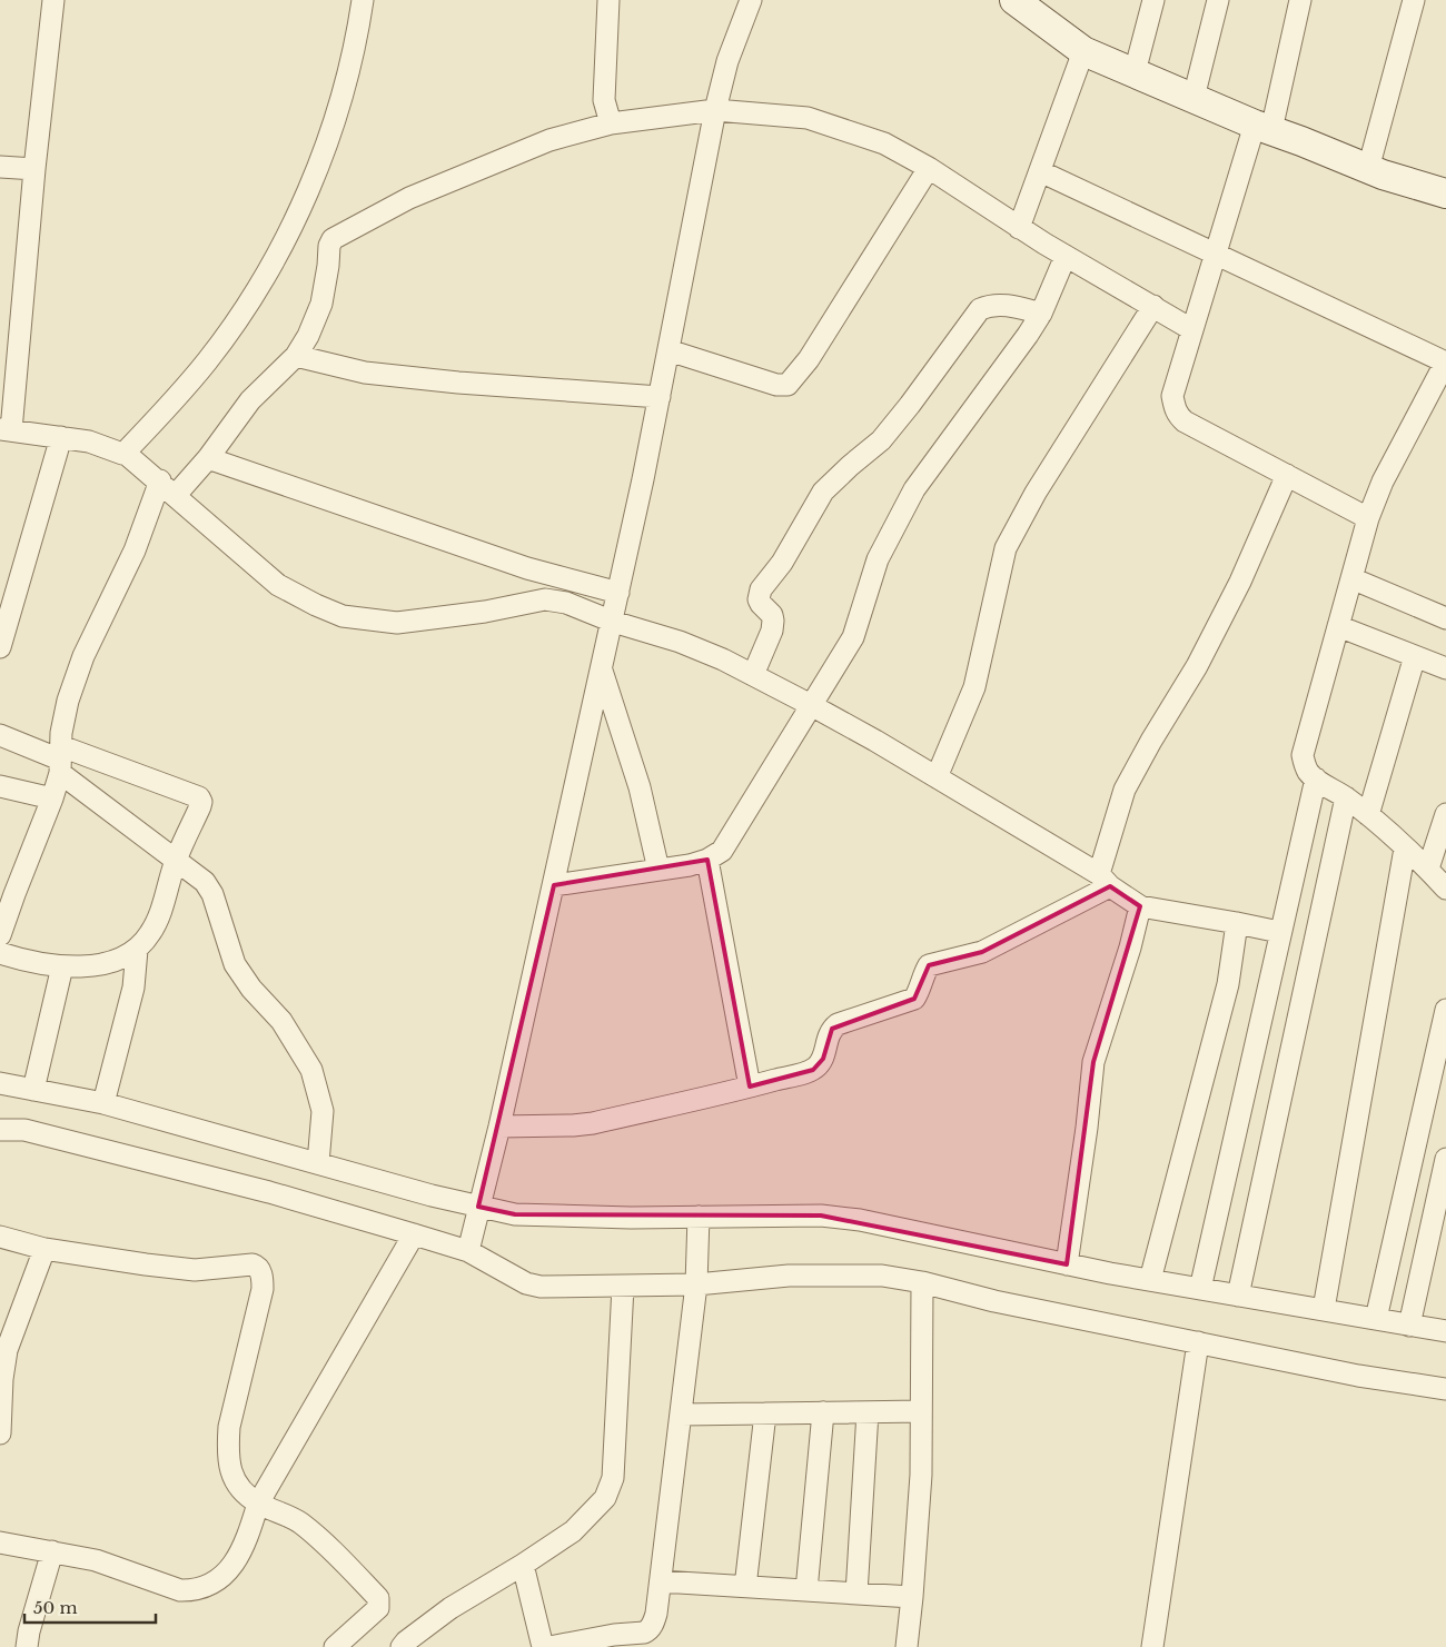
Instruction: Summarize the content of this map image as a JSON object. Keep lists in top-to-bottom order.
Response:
{
  "scale_bar": "50 m"
}
